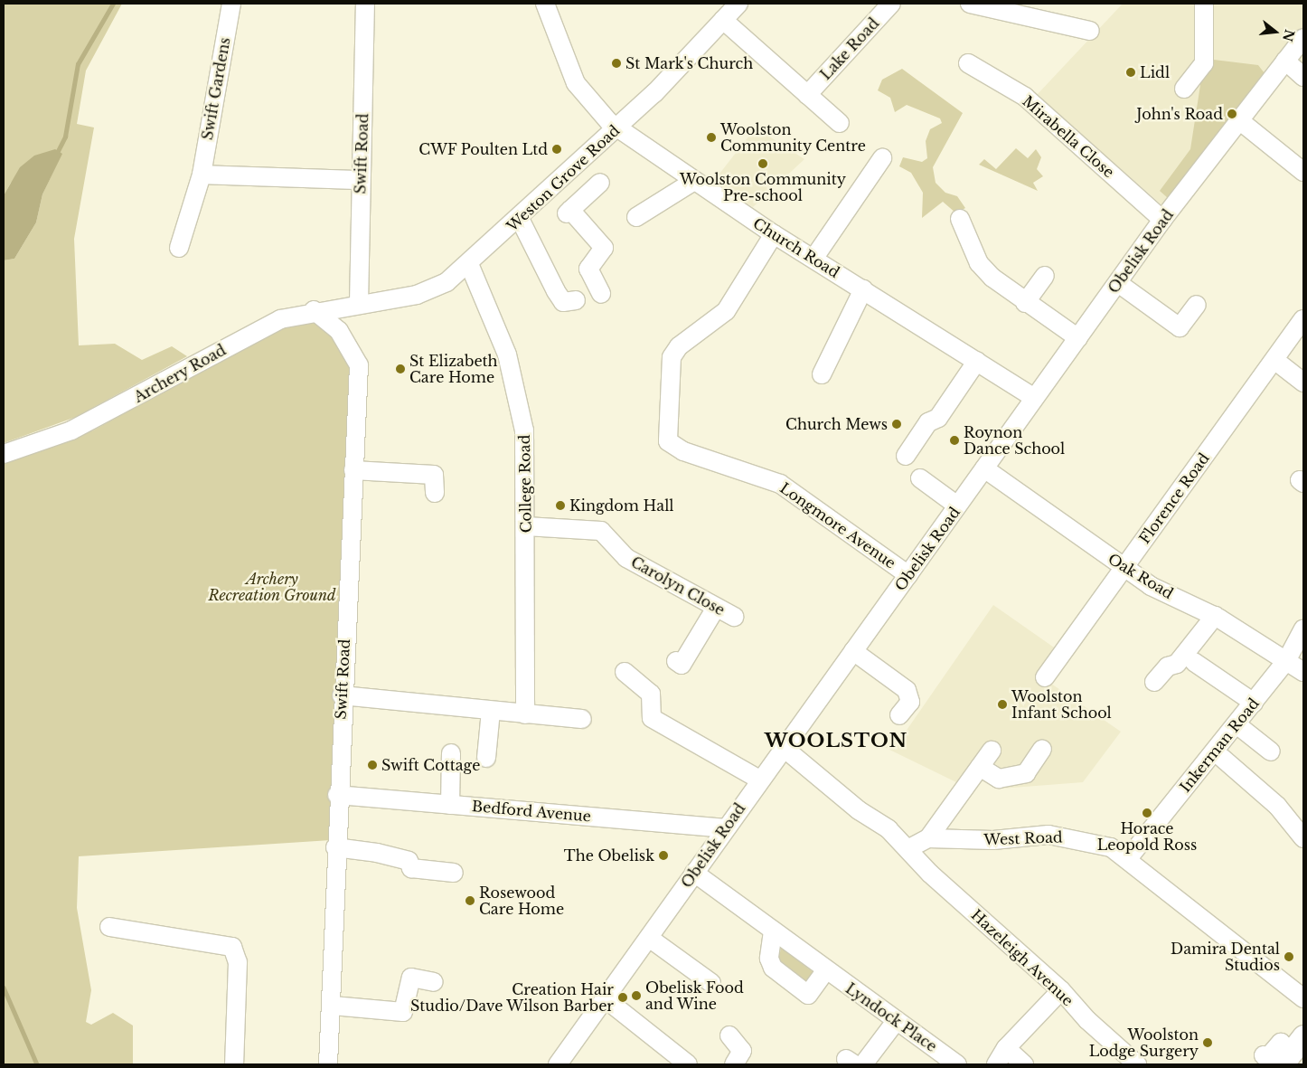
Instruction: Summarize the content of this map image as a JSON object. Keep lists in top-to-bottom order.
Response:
{
  "streets": {
    "street": [
      "Lake Road",
      "Swift Gardens",
      "Mirabella Close",
      "Swift Road",
      "Weston Grove Road",
      "Church Road",
      "Obelisk Road",
      "Archery Road",
      "College Road",
      "Florence Road",
      "Longmore Avenue",
      "Oak Road",
      "Carolyn Close",
      "Inkerman Road",
      "Bedford Avenue",
      "West Road",
      "Hazeleigh Avenue",
      "Lyndock Place"
    ]
  },
  "crossings": [
    ["Mirabella Close", "Obelisk Road"],
    ["Swift Road", "Weston Grove Road"],
    ["Swift Road", "Archery Road"],
    ["Swift Road", "Bedford Avenue"],
    ["Weston Grove Road", "Church Road"],
    ["Weston Grove Road", "Archery Road"],
    ["Weston Grove Road", "College Road"],
    ["Church Road", "Obelisk Road"],
    ["Church Road", "Longmore Avenue"],
    ["Obelisk Road", "Longmore Avenue"],
    ["Obelisk Road", "Oak Road"],
    ["Obelisk Road", "Bedford Avenue"],
    ["Obelisk Road", "Lyndock Place"],
    ["College Road", "Carolyn Close"],
    ["Florence Road", "Oak Road"],
    ["Oak Road", "Inkerman Road"],
    ["Inkerman Road", "West Road"],
    ["West Road", "Hazeleigh Avenue"]
  ],
  "districts": ["WOOLSTON"],
  "parks": ["Archery Recreation Ground"],
  "places": [
    "St Mark's Church",
    "Lidl",
    "John's Road",
    "Woolston Community Centre",
    "CWF Poulten Ltd",
    "Woolston Community Pre-school",
    "St Elizabeth Care Home",
    "Church Mews",
    "Roynon Dance School",
    "Kingdom Hall",
    "Woolston Infant School",
    "Swift Cottage",
    "Horace Leopold Ross",
    "The Obelisk",
    "Rosewood Care Home",
    "Damira Dental Studios",
    "Obelisk Food and Wine",
    "Creation Hair Studio/Dave Wilson Barber",
    "Woolston Lodge Surgery"
  ],
  "north": "right"
}
